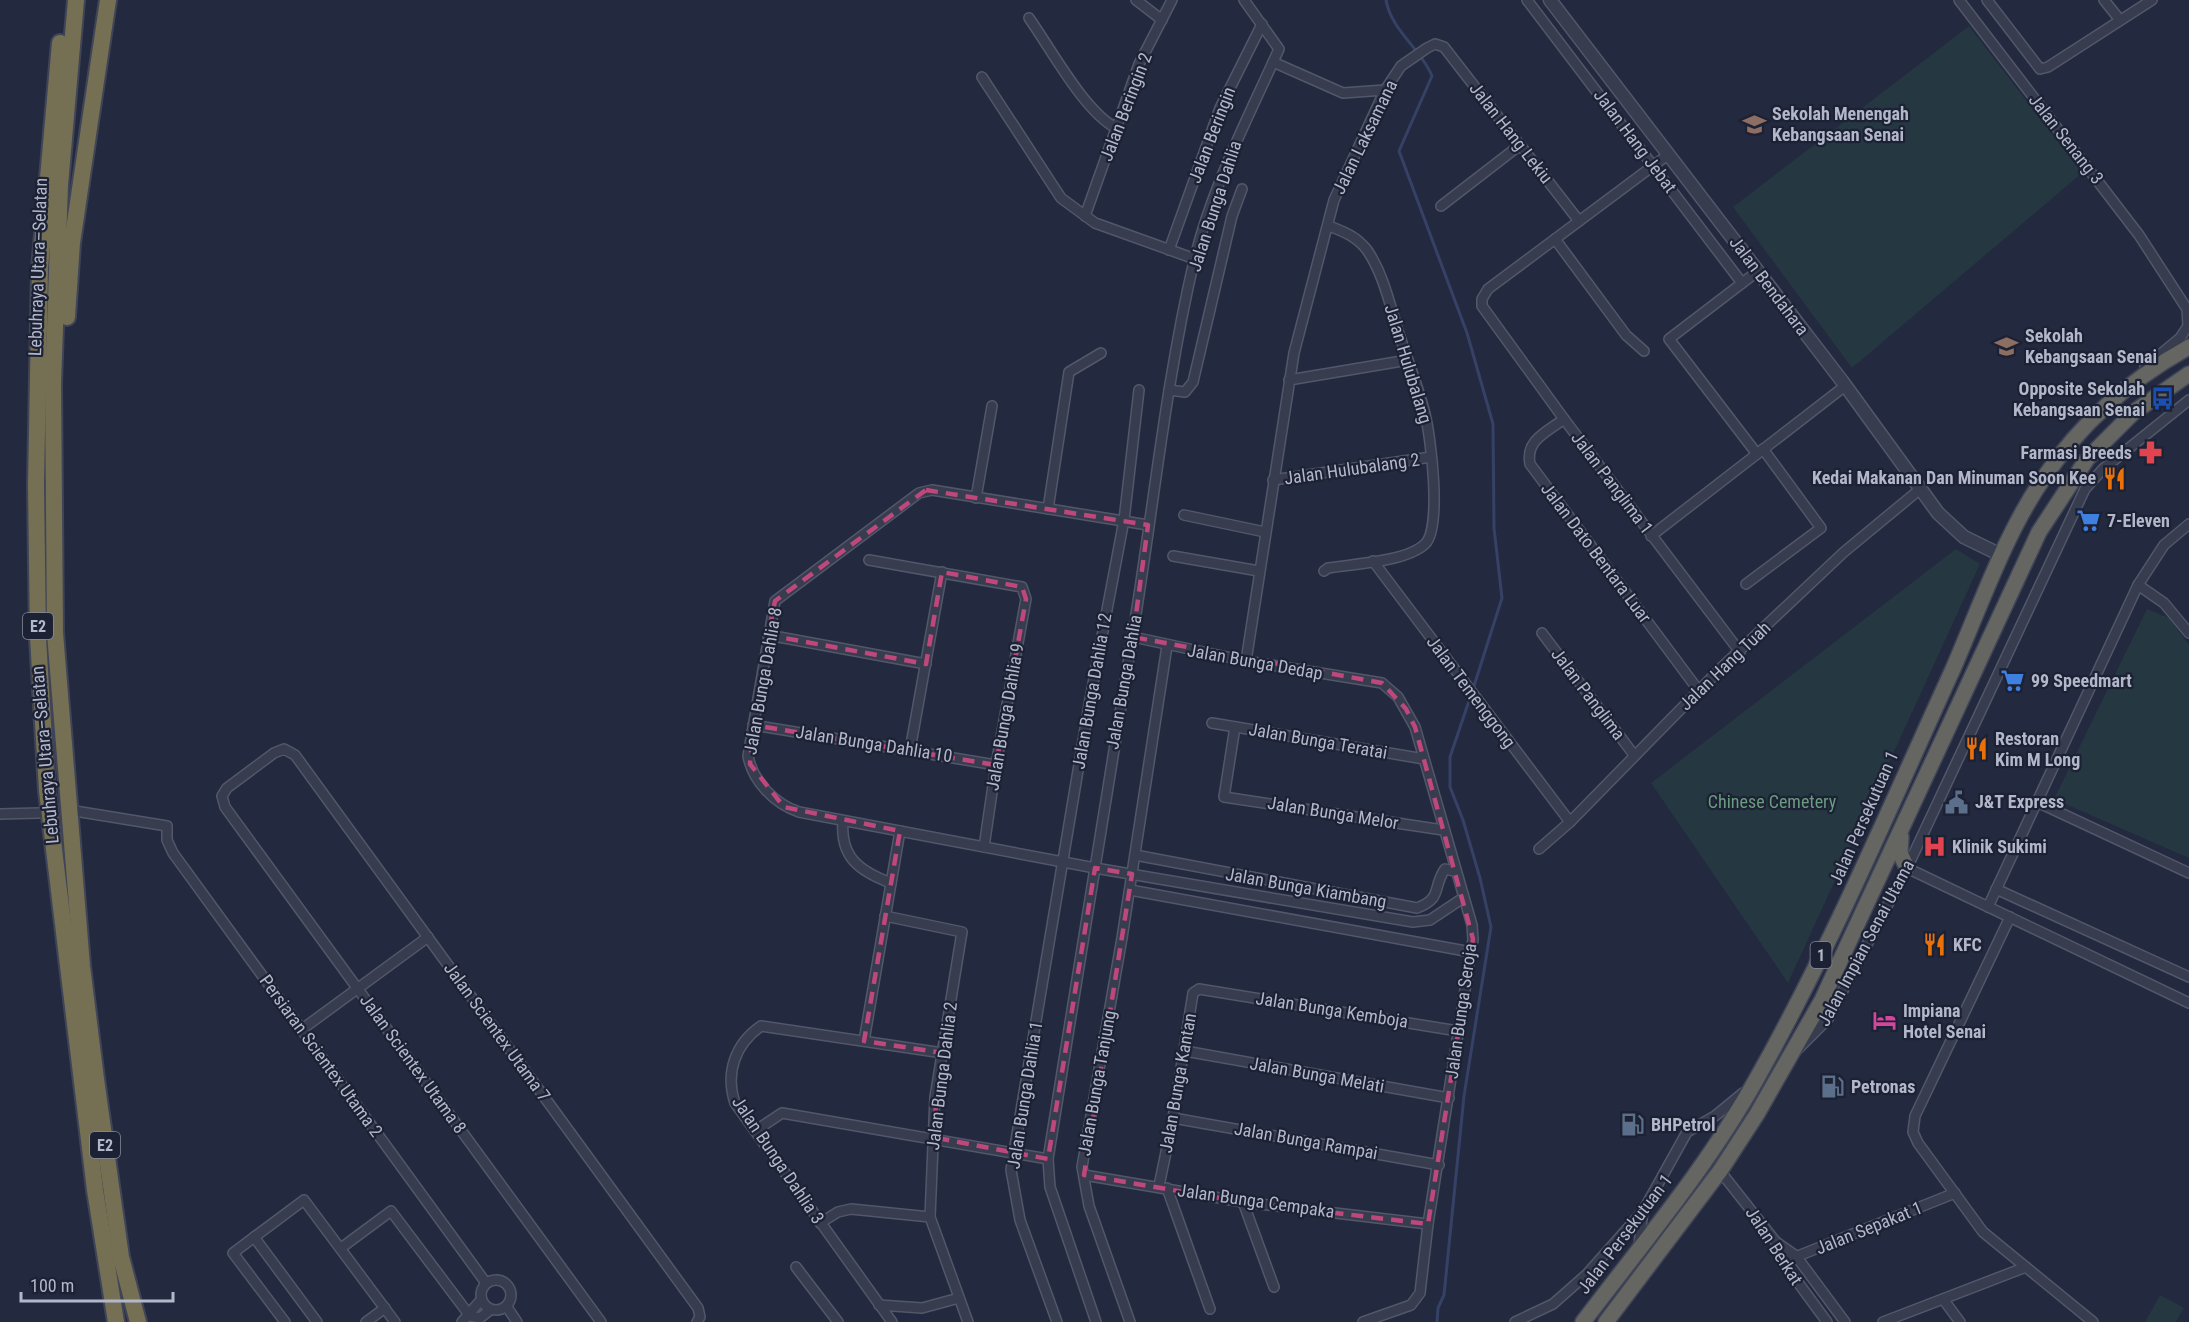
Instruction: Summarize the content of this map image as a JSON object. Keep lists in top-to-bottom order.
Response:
{
  "streets": {
    "highway": [
      "Lebuhraya Utara–Selatan",
      "E2",
      "Jalan Persekutuan 1",
      "1"
    ],
    "street": [
      "Jalan Beringin 2",
      "Jalan Hang Lekiu",
      "Jalan Beringin",
      "Jalan Laksamana",
      "Jalan Senang 3",
      "Jalan Hang Jebat",
      "Jalan Bunga Dahlia",
      "Jalan Bendahara",
      "Jalan Hulubalang",
      "Jalan Hulubalang 2",
      "Jalan Panglima 1",
      "Jalan Dato Bentara Luar",
      "Jalan Bunga Dedap",
      "Jalan Hang Tuah",
      "Jalan Bunga Dahlia 8",
      "Jalan Bunga Dahlia 12",
      "Jalan Temenggong",
      "Jalan Panglima",
      "Jalan Bunga Dahlia 9",
      "Jalan Bunga Teratai",
      "Jalan Bunga Dahlia 10",
      "Jalan Bunga Melor",
      "Jalan Bunga Kiambang",
      "Jalan Impian Senai Utama",
      "Jalan Bunga Kemboja",
      "Jalan Bunga Seroja",
      "Jalan Scientex Utama 7",
      "Persiaran Scientex Utama 2",
      "Jalan Scientex Utama 8",
      "Jalan Bunga Melati",
      "Jalan Bunga Dahlia 2",
      "Jalan Bunga Tanjung",
      "Jalan Bunga Kantan",
      "Jalan Bunga Dahlia 1",
      "Jalan Bunga Rampai",
      "Jalan Bunga Dahlia 3",
      "Jalan Bunga Cempaka",
      "Jalan Sepakat 1",
      "Jalan Berkat"
    ]
  },
  "crossings": [
    ["Jalan Hang Lekiu", "Jalan Laksamana"],
    ["Jalan Beringin", "Jalan Bunga Dahlia"],
    ["Jalan Laksamana", "Jalan Hulubalang"],
    ["Jalan Laksamana", "Jalan Hulubalang 2"],
    ["Jalan Laksamana", "Jalan Bunga Dedap"],
    ["Jalan Senang 3", "Jalan Persekutuan 1"],
    ["Jalan Bunga Dahlia", "Jalan Bunga Dedap"],
    ["Jalan Bunga Dahlia", "Jalan Bunga Dahlia 8"],
    ["Jalan Bendahara", "Jalan Hang Tuah"],
    ["Jalan Bendahara", "Jalan Persekutuan 1"],
    ["Jalan Hulubalang", "Jalan Hulubalang 2"],
    ["Jalan Hulubalang", "Jalan Temenggong"],
    ["Jalan Panglima 1", "Jalan Dato Bentara Luar"],
    ["Jalan Panglima 1", "Jalan Hang Tuah"],
    ["Jalan Dato Bentara Luar", "Jalan Hang Tuah"],
    ["Jalan Bunga Dedap", "Jalan Bunga Seroja"],
    ["Jalan Bunga Dedap", "Jalan Bunga Tanjung"],
    ["Jalan Hang Tuah", "Jalan Temenggong"],
    ["Jalan Hang Tuah", "Jalan Panglima"],
    ["Jalan Bunga Dahlia 8", "Jalan Bunga Dahlia 12"],
    ["Jalan Bunga Dahlia 8", "Jalan Bunga Dahlia 9"],
    ["Jalan Bunga Dahlia 8", "Jalan Bunga Dahlia 10"],
    ["Jalan Bunga Dahlia 8", "Jalan Bunga Seroja"],
    ["Jalan Bunga Dahlia 8", "Jalan Bunga Tanjung"],
    ["Jalan Bunga Dahlia 8", "Jalan Bunga Dahlia 1"],
    ["Jalan Bunga Dahlia 12", "Jalan Bunga Dahlia 1"],
    ["Jalan Bunga Dahlia 9", "Jalan Bunga Dahlia 10"],
    ["Jalan Bunga Teratai", "Jalan Bunga Melor"],
    ["Jalan Bunga Teratai", "Jalan Bunga Seroja"],
    ["Jalan Bunga Melor", "Jalan Bunga Seroja"],
    ["Jalan Bunga Kiambang", "Jalan Bunga Seroja"],
    ["Jalan Bunga Kiambang", "Jalan Bunga Tanjung"],
    ["Jalan Impian Senai Utama", "1"],
    ["1", "Jalan Berkat"],
    ["Jalan Bunga Kemboja", "Jalan Bunga Seroja"],
    ["Jalan Bunga Kemboja", "Jalan Bunga Kantan"],
    ["Jalan Bunga Seroja", "Jalan Bunga Melati"],
    ["Jalan Bunga Seroja", "Jalan Bunga Rampai"],
    ["Jalan Bunga Seroja", "Jalan Bunga Cempaka"],
    ["Jalan Scientex Utama 7", "Jalan Scientex Utama 8"],
    ["Jalan Bunga Melati", "Jalan Bunga Kantan"],
    ["Jalan Bunga Dahlia 2", "Jalan Bunga Dahlia 3"],
    ["Jalan Bunga Tanjung", "Jalan Bunga Cempaka"],
    ["Jalan Bunga Kantan", "Jalan Bunga Rampai"],
    ["Jalan Bunga Kantan", "Jalan Bunga Cempaka"],
    ["Jalan Sepakat 1", "Jalan Berkat"]
  ],
  "parks": ["Chinese Cemetery"],
  "places": {
    "school or university": ["Sekolah Menengah Kebangsaan Senai", "Sekolah Kebangsaan Senai"],
    "bus stop": ["Opposite Sekolah Kebangsaan Senai"],
    "pharmacy": ["Farmasi Breeds"],
    "restaurant": ["Kedai Makanan Dan Minuman Soon Kee", "Restoran Kim M Long", "KFC"],
    "supermarket": ["7-Eleven", "99 Speedmart"],
    "public building": ["J&T Express"],
    "hospital": ["Klinik Sukimi"],
    "hotel": ["Impiana Hotel Senai"],
    "fuel station": ["Petronas", "BHPetrol"]
  },
  "scale_bar": "100 m"
}
